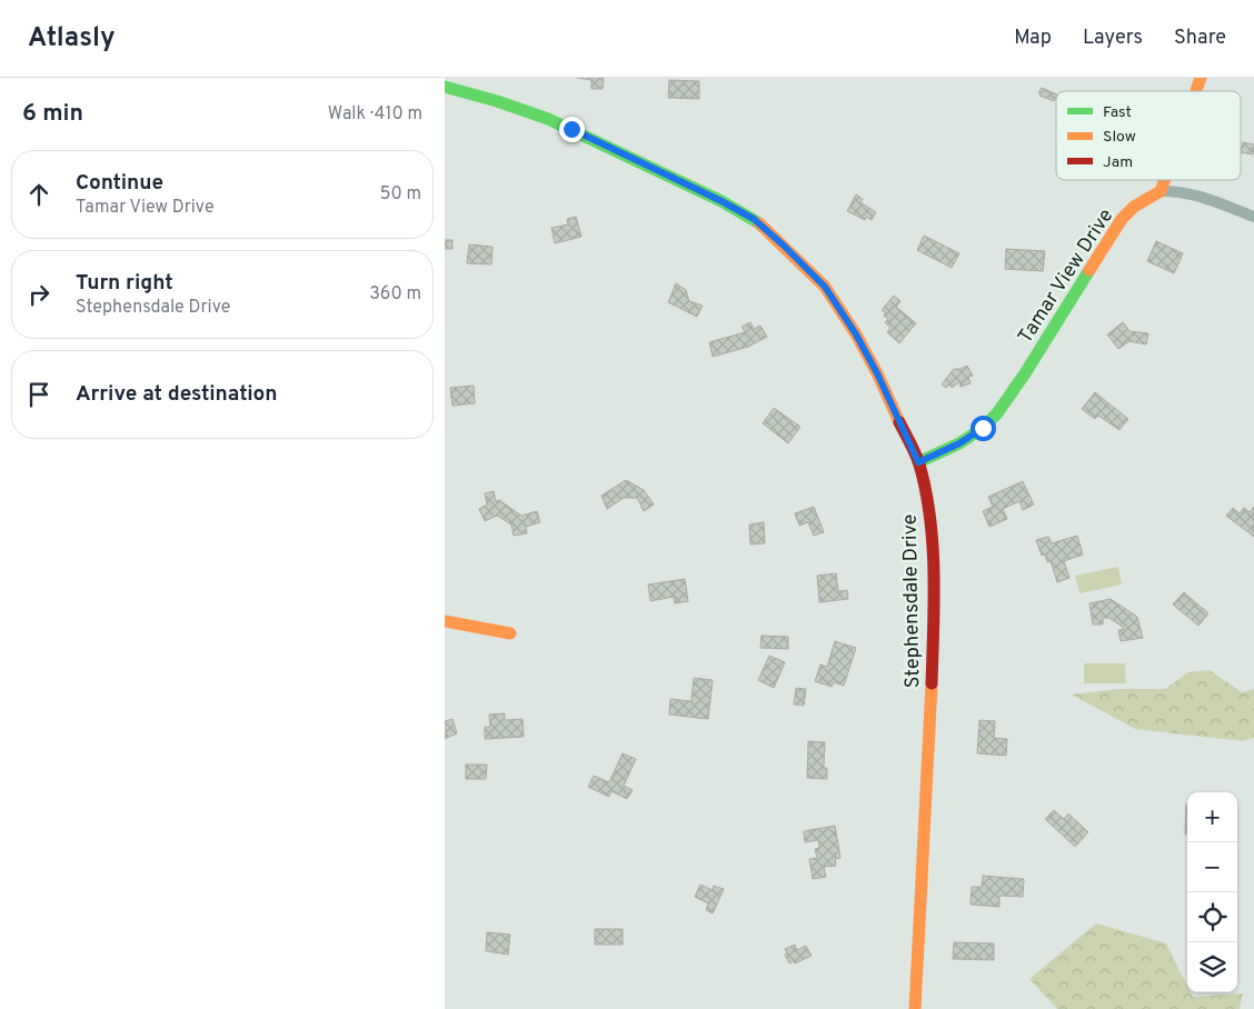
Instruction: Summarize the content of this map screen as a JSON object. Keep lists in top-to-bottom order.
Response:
{
  "streets": {
    "street": ["Tamar View Drive", "Stephensdale Drive"]
  },
  "crossings": [
    ["Tamar View Drive", "Stephensdale Drive"]
  ],
  "legend": ["Fast", "Slow", "Jam"],
  "page": {
    "header": "Atlasly",
    "nav": ["Map", "Layers", "Share"],
    "heading": ["6 min", "Walk · 410 m"],
    "list": [
      ["Continue", "Tamar View Drive", "50 m"],
      ["Turn right", "Stephensdale Drive", "360 m"],
      "Arrive at destination"
    ],
    "map_buttons": ["+", "−"]
  }
}
